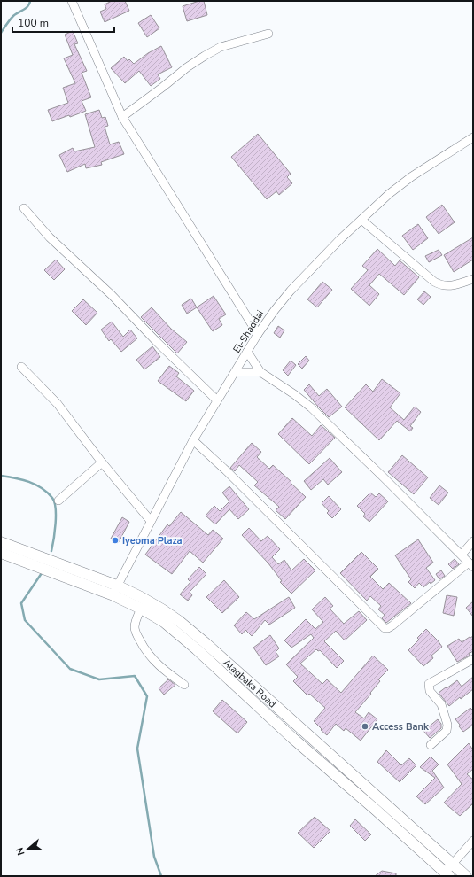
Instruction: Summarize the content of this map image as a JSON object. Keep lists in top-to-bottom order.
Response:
{
  "streets": {
    "main road": ["Alagbaka Road"],
    "street": ["El-Shaddai"]
  },
  "crossings": [
    ["El-Shaddai", "Alagbaka Road"]
  ],
  "places": ["Iyeoma Plaza", "Access Bank"],
  "scale_bar": "100 m",
  "north": "left"
}
